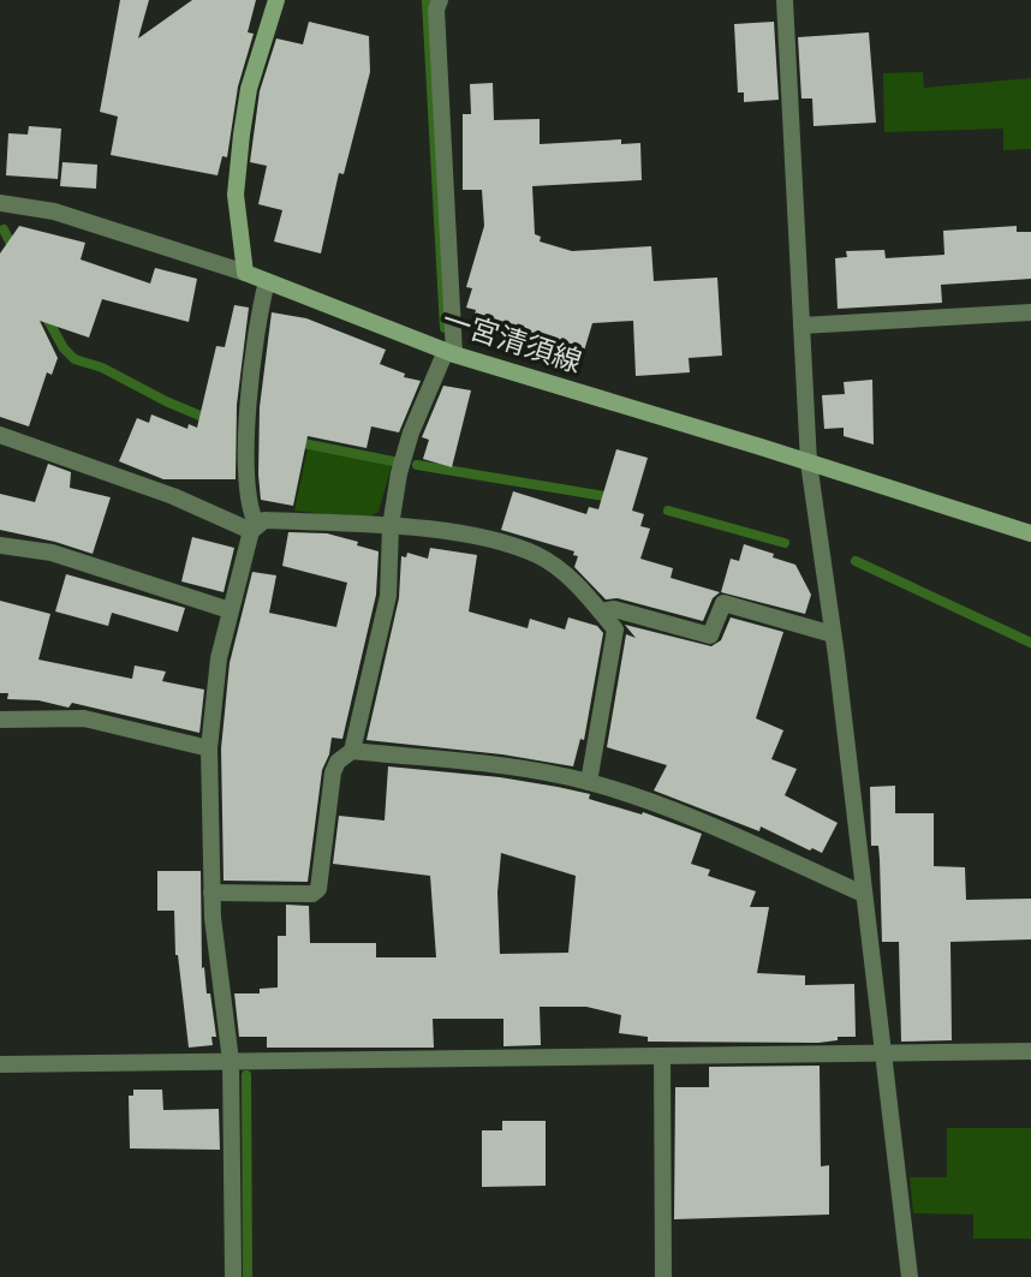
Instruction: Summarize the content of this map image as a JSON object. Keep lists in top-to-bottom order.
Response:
{
  "streets": {
    "main road": ["一宮清須線"]
  }
}
